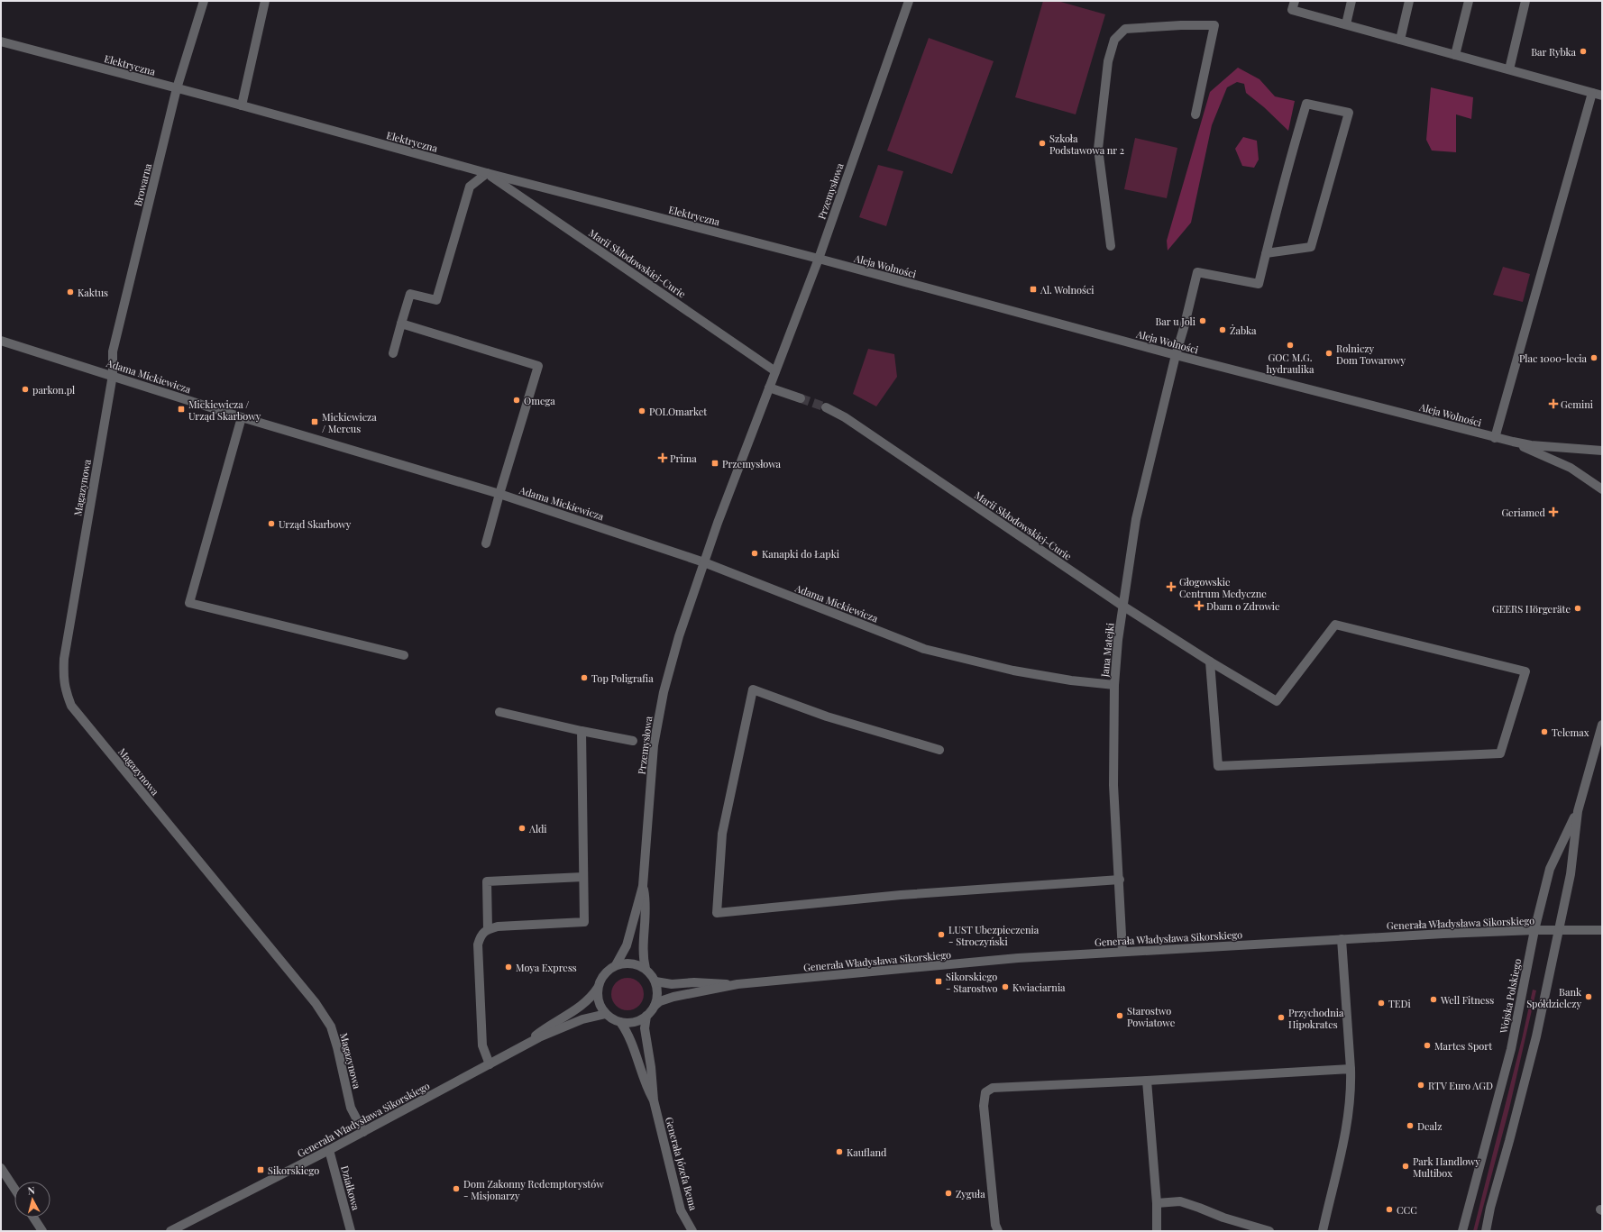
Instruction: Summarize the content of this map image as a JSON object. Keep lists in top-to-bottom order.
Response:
{
  "streets": {
    "street": [
      "Elektryczna",
      "Browarna",
      "Przemysłowa",
      "Marii Skłodowskiej-Curie",
      "Aleja Wolności",
      "Adama Mickiewicza",
      "Magazynowa",
      "Jana Matejki",
      "Generała Władysława Sikorskiego",
      "Wojska Polskiego",
      "Generała Józefa Bema",
      "Działkowa"
    ]
  },
  "crossings": [
    ["Elektryczna", "Browarna"],
    ["Elektryczna", "Przemysłowa"],
    ["Elektryczna", "Marii Skłodowskiej-Curie"],
    ["Elektryczna", "Aleja Wolności"],
    ["Browarna", "Adama Mickiewicza"],
    ["Browarna", "Magazynowa"],
    ["Przemysłowa", "Marii Skłodowskiej-Curie"],
    ["Przemysłowa", "Aleja Wolności"],
    ["Przemysłowa", "Adama Mickiewicza"],
    ["Przemysłowa", "Generała Władysława Sikorskiego"],
    ["Przemysłowa", "Generała Józefa Bema"],
    ["Marii Skłodowskiej-Curie", "Jana Matejki"],
    ["Aleja Wolności", "Jana Matejki"],
    ["Adama Mickiewicza", "Magazynowa"],
    ["Adama Mickiewicza", "Jana Matejki"],
    ["Magazynowa", "Generała Władysława Sikorskiego"],
    ["Jana Matejki", "Generała Władysława Sikorskiego"],
    ["Generała Władysława Sikorskiego", "Wojska Polskiego"],
    ["Generała Władysława Sikorskiego", "Generała Józefa Bema"],
    ["Generała Władysława Sikorskiego", "Działkowa"]
  ],
  "places": {
    "other": [
      "Bar Rybka",
      "Szkoła Podstawowa nr 2",
      "Kaktus",
      "Bar u Joli",
      "Żabka",
      "GOC M.G. hydraulika",
      "Rolniczy Dom Towarowy",
      "Plac 1000-lecia",
      "parkon.pl",
      "Omega",
      "POLOmarket",
      "Urząd Skarbowy",
      "Kanapki do Łapki",
      "GEERS Hörgeräte",
      "Top Poligrafia",
      "Telemax",
      "Aldi",
      "LUST Ubezpieczenia - Stroczyński",
      "Moya Express",
      "Kwiaciarnia",
      "Bank Spółdzielczy",
      "Well Fitness",
      "TEDi",
      "Starostwo Powiatowe",
      "Przychodnia Hipokrates",
      "Martes Sport",
      "RTV Euro AGD",
      "Dealz",
      "Kaufland",
      "Park Handlowy Multibox",
      "Dom Zakonny Redemptorystów - Misjonarzy",
      "Zyguła",
      "CCC"
    ],
    "transit": [
      "Al. Wolności",
      "Mickiewicza / Urząd Skarbowy",
      "Mickiewicza / Mercus",
      "Przemysłowa",
      "Sikorskiego - Starostwo",
      "Sikorskiego"
    ],
    "health": [
      "Gemini",
      "Prima",
      "Geriamed",
      "Głogowskie Centrum Medyczne",
      "Dbam o Zdrowie"
    ]
  },
  "north": "top"
}
